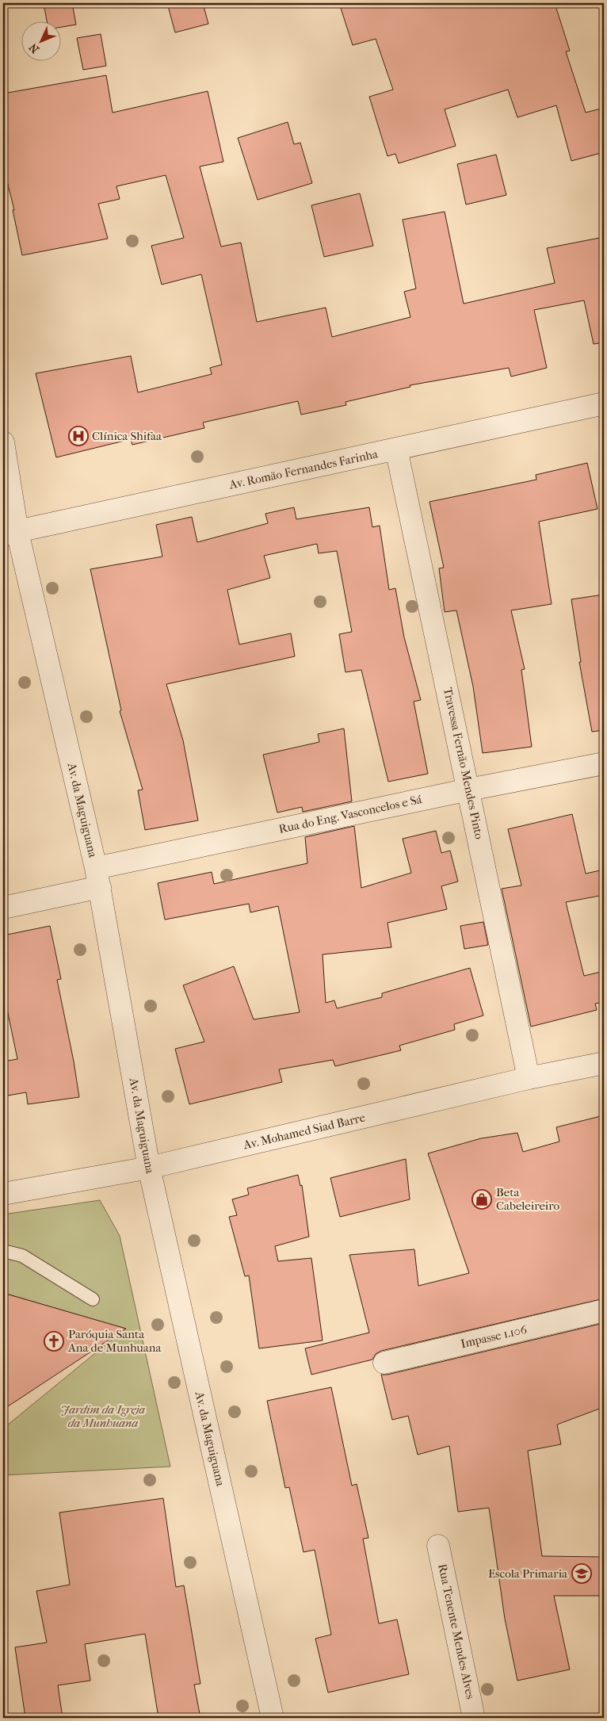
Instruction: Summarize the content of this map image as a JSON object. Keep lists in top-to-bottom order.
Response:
{
  "streets": {
    "street": [
      "Av. Romão Fernandes Farinha",
      "Travessa Fernão Mendes Pinto",
      "Av. da Maguiguana",
      "Rua do Eng. Vasconcelos e Sá",
      "Av. Mohamed Siad Barre",
      "Impasse 1.106",
      "Rua Tenente Mendes Alves"
    ]
  },
  "crossings": [
    ["Av. Romão Fernandes Farinha", "Travessa Fernão Mendes Pinto"],
    ["Av. Romão Fernandes Farinha", "Av. da Maguiguana"],
    ["Travessa Fernão Mendes Pinto", "Rua do Eng. Vasconcelos e Sá"],
    ["Travessa Fernão Mendes Pinto", "Av. Mohamed Siad Barre"],
    ["Av. da Maguiguana", "Rua do Eng. Vasconcelos e Sá"],
    ["Av. da Maguiguana", "Av. Mohamed Siad Barre"]
  ],
  "parks": ["Jardim da Igreja da Munhuana"],
  "places": {
    "hospital": ["Clínica Shifaa"],
    "shop": ["Beta Cabeleireiro"],
    "church": ["Paróquia Santa Ana de Munhuana"],
    "school or university": ["Escola Primaria"]
  },
  "north": "bottom left"
}
